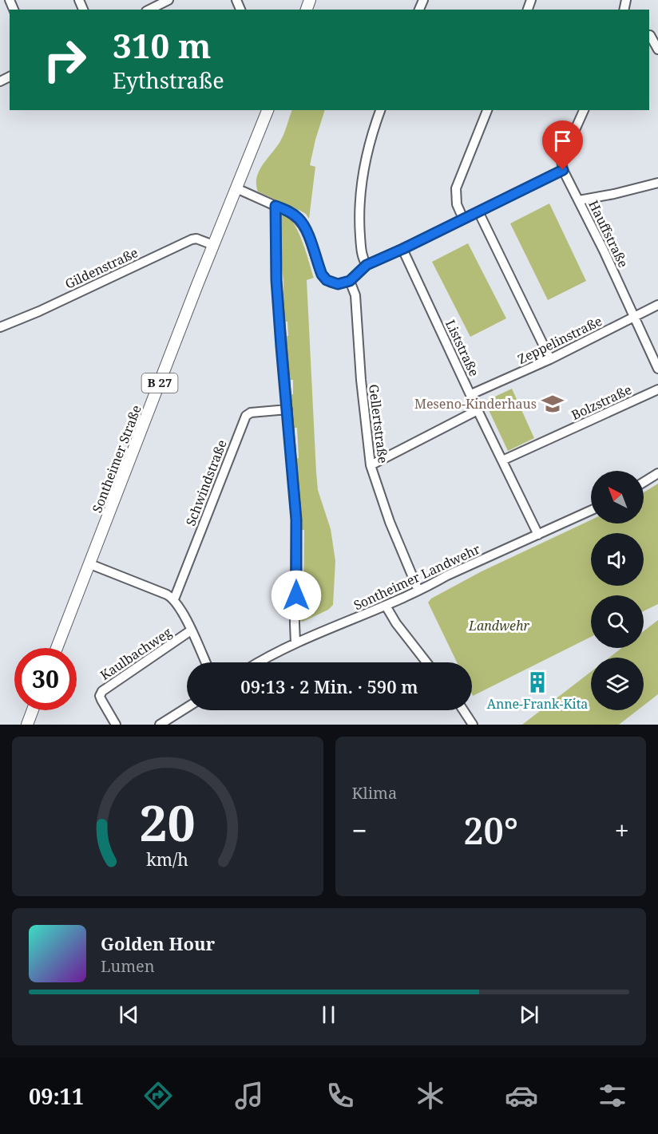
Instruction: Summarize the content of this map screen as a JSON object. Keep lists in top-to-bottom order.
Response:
{
  "streets": {
    "main road": ["B 27", "Sontheimer Straße"],
    "street": [
      "Hauffstraße",
      "Gildenstraße",
      "Zeppelinstraße",
      "Liststraße",
      "Bolzstraße",
      "Gellertstraße",
      "Schwindstraße",
      "Sontheimer Landwehr",
      "Kaulbachweg"
    ]
  },
  "crossings": [
    ["Hauffstraße", "Zeppelinstraße"],
    ["Gildenstraße", "Sontheimer Straße"],
    ["Zeppelinstraße", "Liststraße"],
    ["Liststraße", "Bolzstraße"],
    ["Liststraße", "Sontheimer Landwehr"],
    ["Gellertstraße", "Sontheimer Landwehr"]
  ],
  "parks": ["Landwehr"],
  "places": {
    "school or university": ["Meseno-Kinderhaus"],
    "building": ["Anne-Frank-Kita"]
  },
  "north": "top left",
  "page": {
    "turn": ["310 m", "Eythstraße"],
    "limit": "30",
    "trip": "09:13 · 2 Min. · 590 m",
    "tile": "Klima",
    "heat": ["−", "20°", "+"],
    "song": ["Golden Hour", "Lumen"],
    "tabs": "09:11",
    "gauge": ["20", "km/h"]
  }
}
